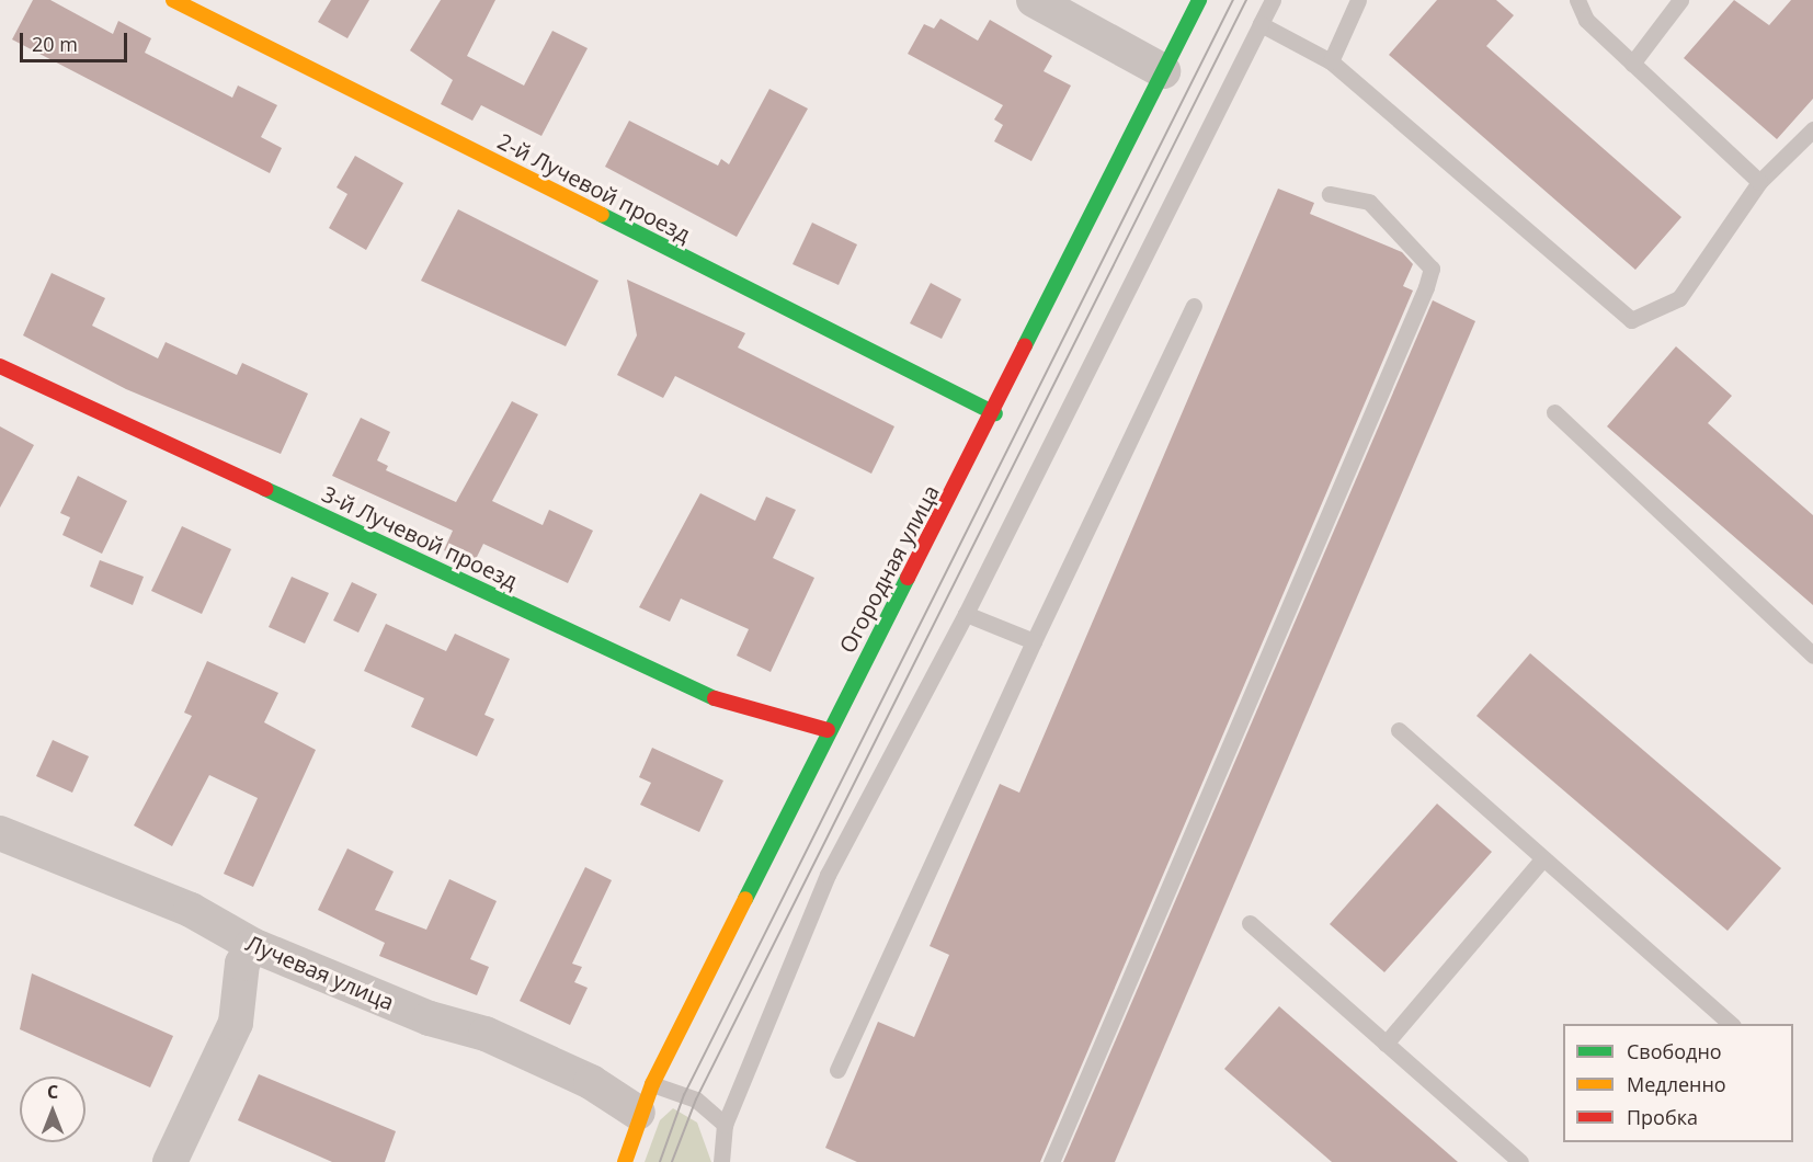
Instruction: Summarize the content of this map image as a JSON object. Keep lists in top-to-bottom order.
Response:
{
  "streets": {
    "street": [
      "2-й Лучевой проезд",
      "3-й Лучевой проезд",
      "Огородная улица",
      "Лучевая улица"
    ]
  },
  "crossings": [
    ["2-й Лучевой проезд", "Огородная улица"],
    ["3-й Лучевой проезд", "Огородная улица"],
    ["Огородная улица", "Лучевая улица"]
  ],
  "legend": ["Свободно", "Медленно", "Пробка"],
  "scale_bar": "20 m",
  "north": "top"
}
